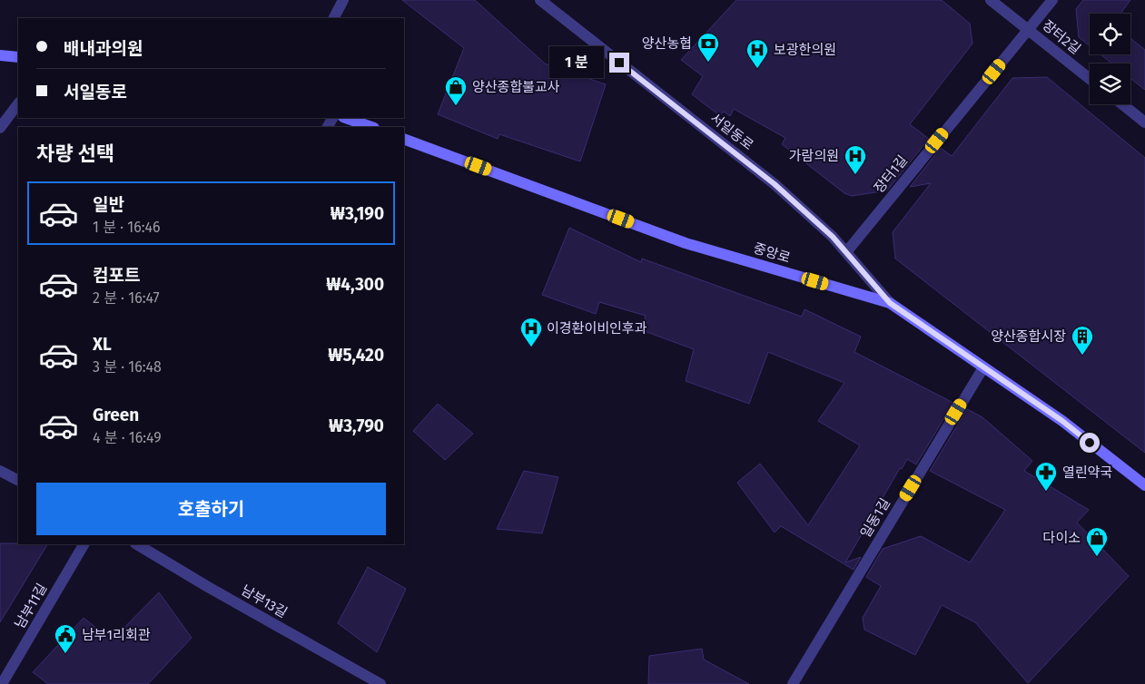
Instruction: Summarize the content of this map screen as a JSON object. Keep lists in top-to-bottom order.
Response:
{
  "streets": {
    "main road": ["중앙로"],
    "street": [
      "장터2길",
      "서일동로",
      "장터1길",
      "일동1길",
      "남부13길",
      "남부11길"
    ]
  },
  "crossings": [
    ["장터2길", "장터1길"],
    ["서일동로", "장터1길"],
    ["서일동로", "중앙로"],
    ["중앙로", "일동1길"]
  ],
  "places": {
    "bank": ["양산농협"],
    "hospital": ["보광한의원", "가람의원", "이경환이비인후과"],
    "shop": ["양산종합불교사", "다이소"],
    "building": ["양산종합시장"],
    "pharmacy": ["열린약국"],
    "public building": ["남부1리회관"]
  },
  "page": {
    "banner": ["배내과의원", "서일동로"],
    "bubble": "1 분",
    "heading": "차량 선택",
    "list": [
      {
        "name": "일반",
        "note": "1 분 · 16:46",
        "value": "₩3,190"
      },
      {
        "name": "컴포트",
        "note": "2 분 · 16:47",
        "value": "₩4,300"
      },
      {
        "name": "XL",
        "note": "3 분 · 16:48",
        "value": "₩5,420"
      },
      {
        "name": "Green",
        "note": "4 분 · 16:49",
        "value": "₩3,790"
      }
    ],
    "buttons": "호출하기"
  }
}
